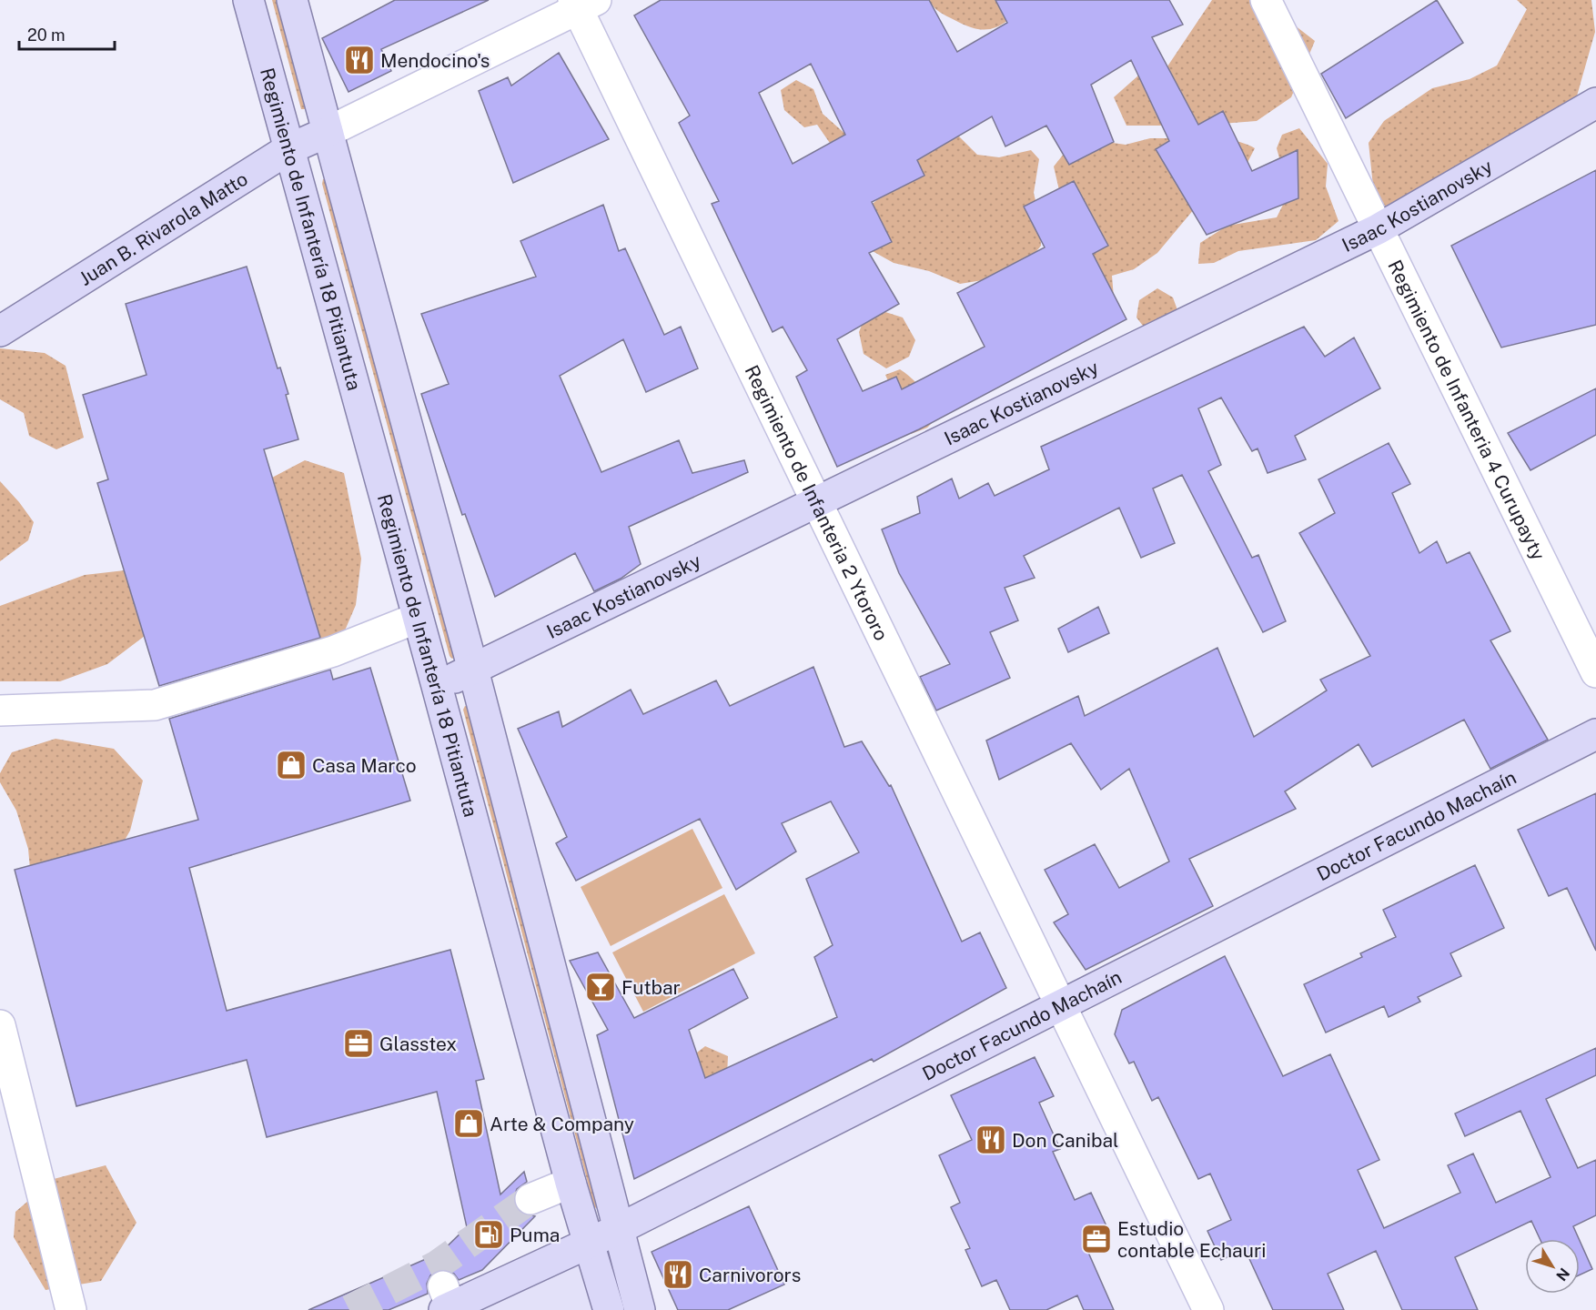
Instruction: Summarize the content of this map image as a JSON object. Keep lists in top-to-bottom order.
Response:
{
  "streets": {
    "main road": [
      "Isaac Kostianovsky",
      "Juan B. Rivarola Matto",
      "Regimiento de Infantería 18 Pitiantuta",
      "Doctor Facundo Machaín"
    ],
    "street": ["Regimiento de Infanteria 4 Curupayty", "Regimiento de Infanteria 2 Ytororo"]
  },
  "crossings": [
    ["Isaac Kostianovsky", "Regimiento de Infantería 18 Pitiantuta"],
    ["Isaac Kostianovsky", "Regimiento de Infanteria 4 Curupayty"],
    ["Isaac Kostianovsky", "Regimiento de Infanteria 2 Ytororo"],
    ["Juan B. Rivarola Matto", "Regimiento de Infantería 18 Pitiantuta"],
    ["Regimiento de Infantería 18 Pitiantuta", "Doctor Facundo Machaín"],
    ["Regimiento de Infanteria 2 Ytororo", "Doctor Facundo Machaín"]
  ],
  "places": {
    "restaurant": ["Mendocino's", "Don Canibal", "Carnivorors"],
    "shop": ["Casa Marco", "Arte & Company"],
    "bar": ["Futbar"],
    "office": ["Glasstex", "Estudio contable Echauri"],
    "fuel station": ["Puma"]
  },
  "scale_bar": "20 m",
  "north": "bottom right"
}
